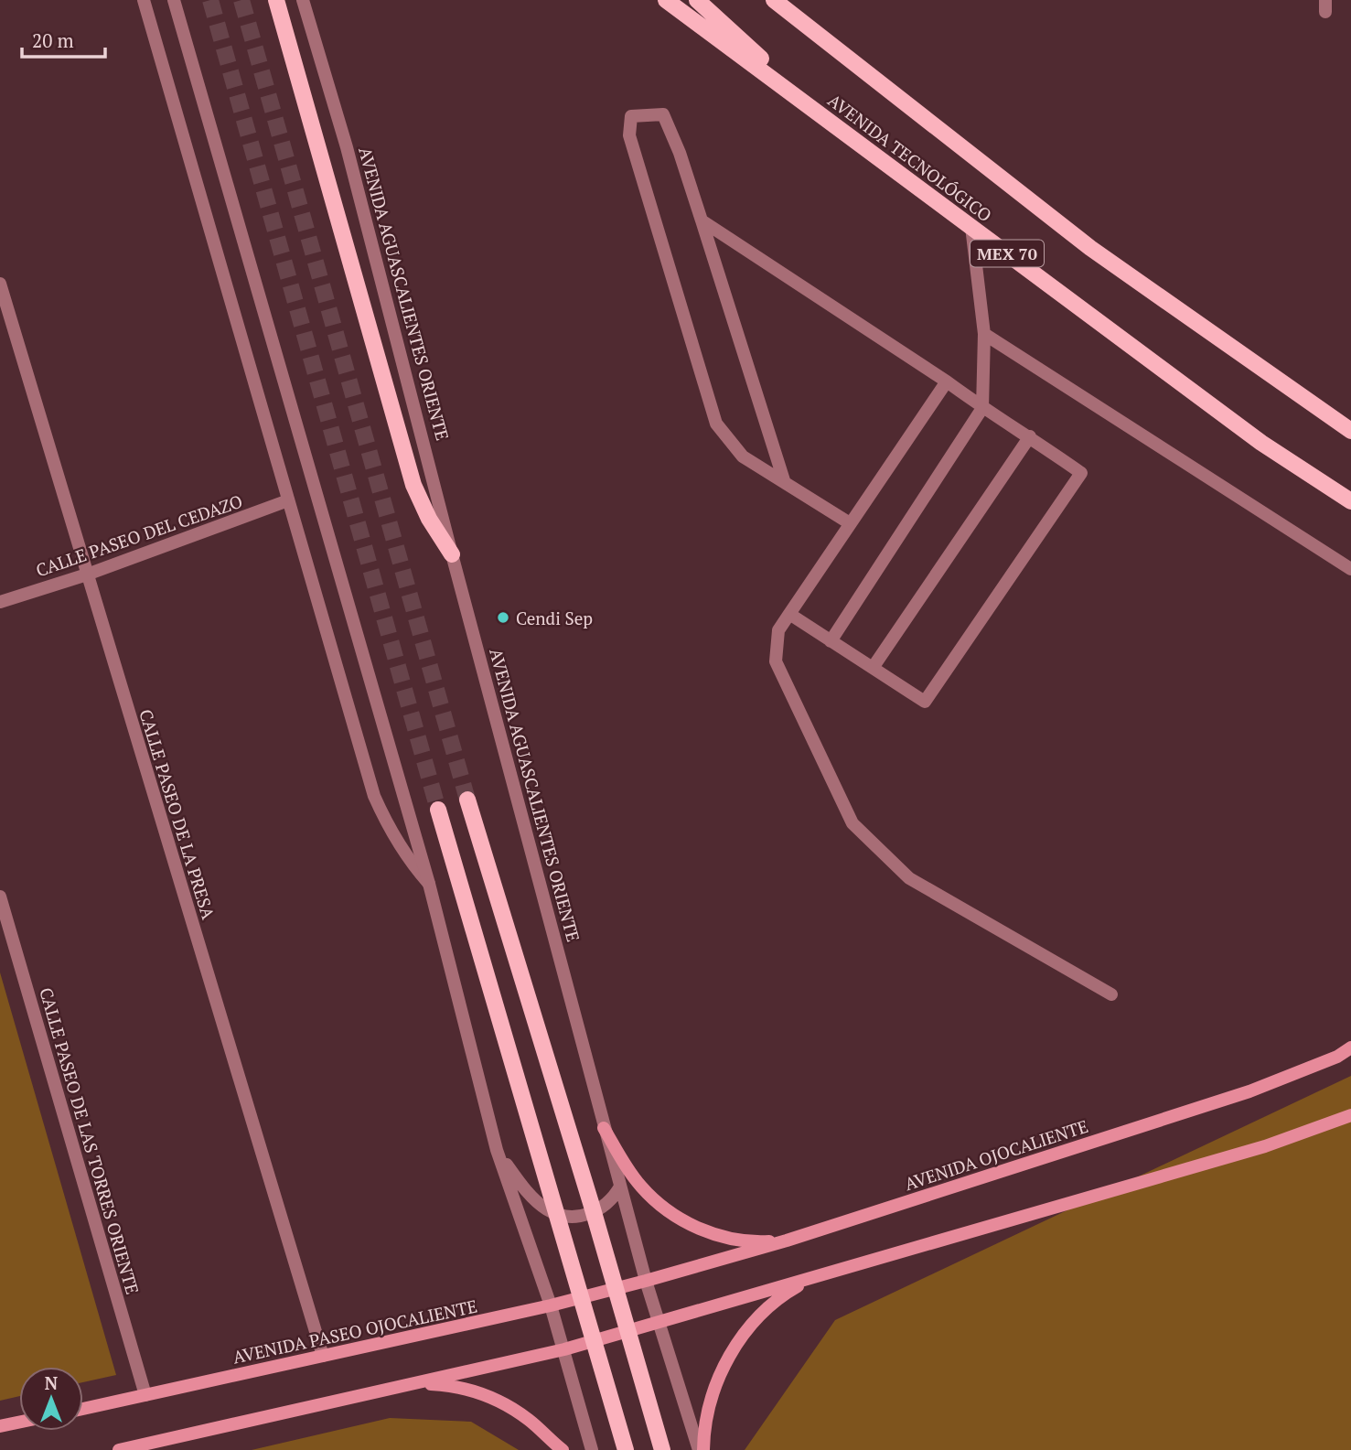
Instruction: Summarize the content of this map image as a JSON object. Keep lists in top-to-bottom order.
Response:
{
  "streets": {
    "main road": [
      "AVENIDA TECNOLÓGICO",
      "MEX 70",
      "AVENIDA OJOCALIENTE",
      "AVENIDA PASEO OJOCALIENTE"
    ],
    "street": [
      "AVENIDA AGUASCALIENTES ORIENTE",
      "CALLE PASEO DEL CEDAZO",
      "CALLE PASEO DE LA PRESA",
      "CALLE PASEO DE LAS TORRES ORIENTE"
    ]
  },
  "crossings": [
    ["AVENIDA AGUASCALIENTES ORIENTE", "AVENIDA OJOCALIENTE"],
    ["AVENIDA AGUASCALIENTES ORIENTE", "AVENIDA PASEO OJOCALIENTE"],
    ["CALLE PASEO DEL CEDAZO", "CALLE PASEO DE LA PRESA"],
    ["CALLE PASEO DE LA PRESA", "AVENIDA PASEO OJOCALIENTE"],
    ["CALLE PASEO DE LAS TORRES ORIENTE", "AVENIDA PASEO OJOCALIENTE"],
    ["AVENIDA OJOCALIENTE", "AVENIDA PASEO OJOCALIENTE"]
  ],
  "places": ["Cendi Sep"],
  "scale_bar": "20 m",
  "north": "top"
}
